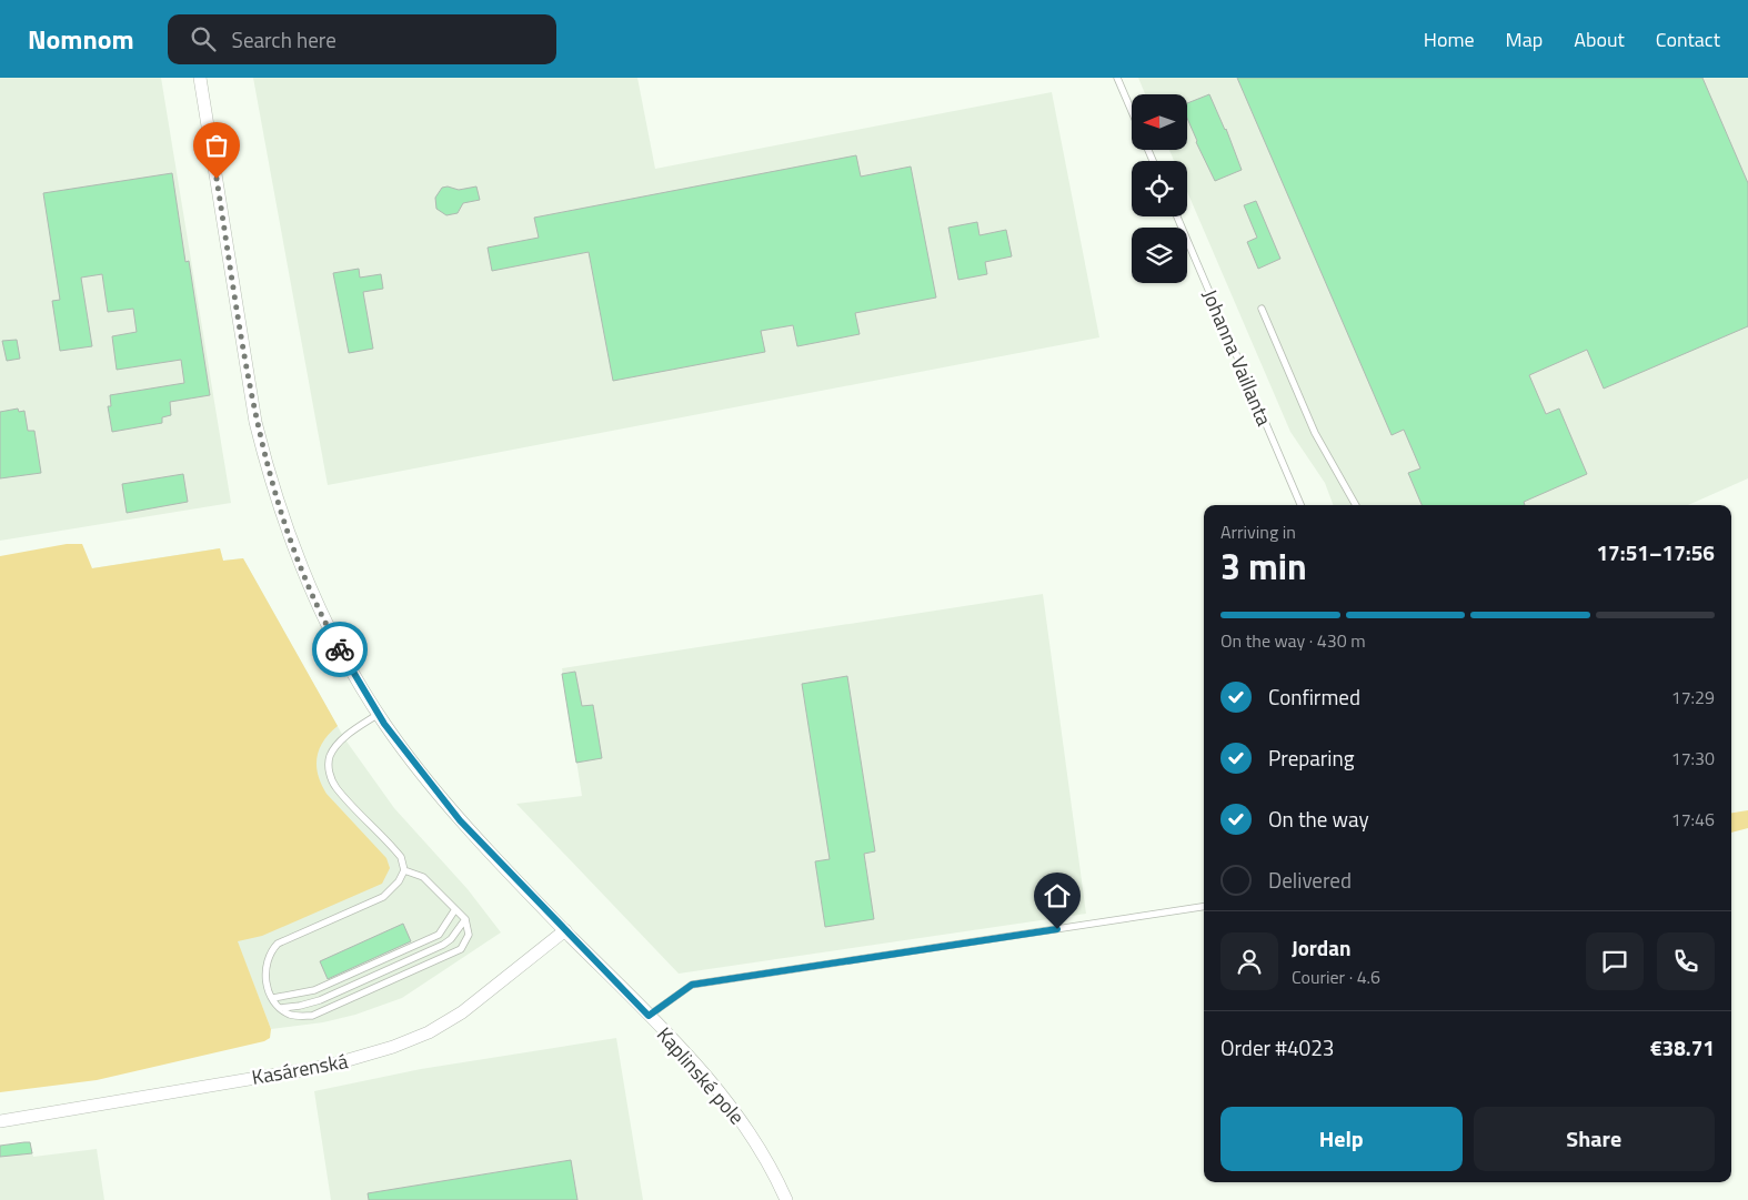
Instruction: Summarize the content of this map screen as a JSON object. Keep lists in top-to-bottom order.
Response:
{
  "streets": {
    "street": ["Kasárenská", "Kaplinské pole"],
    "lane": ["Johanna Vaillanta"]
  },
  "crossings": [
    ["Kasárenská", "Kaplinské pole"]
  ],
  "north": "left",
  "page": {
    "header": "Nomnom",
    "search": "Search here",
    "nav": [
      "Home",
      "Map",
      "About",
      "Contact"
    ],
    "heading": ["3 min", "Arriving in", "17:51–17:56"],
    "panel": [
      "Jordan",
      "Courier · 4.6",
      "Order #4023",
      "€38.71"
    ],
    "bar": "On the way · 430 m",
    "list": [
      ["Confirmed", "17:29"],
      ["Preparing", "17:30"],
      ["On the way", "17:46"],
      "Delivered"
    ],
    "buttons": ["Help", "Share"]
  }
}
